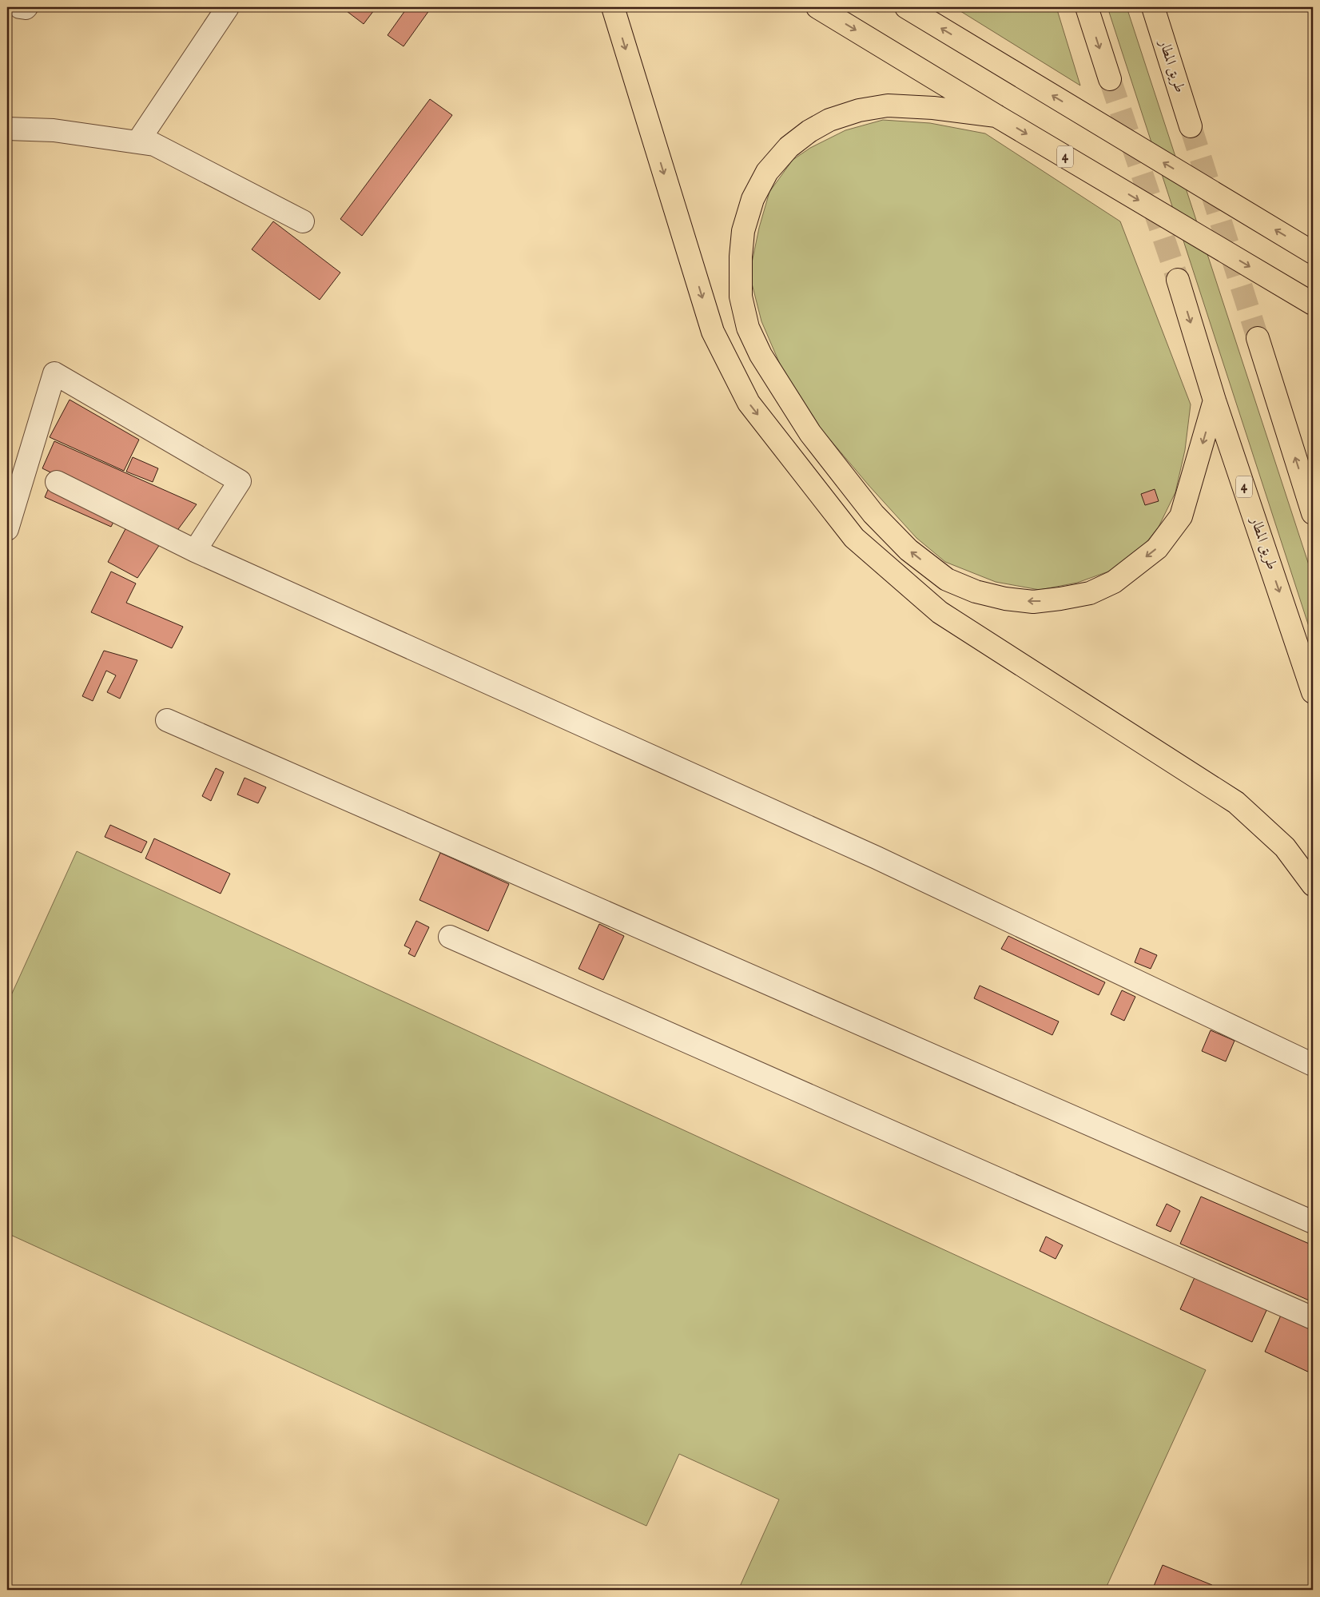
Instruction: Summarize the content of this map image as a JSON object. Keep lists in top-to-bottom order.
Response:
{
  "streets": {
    "highway": ["طريق المطار", "4"]
  }
}
